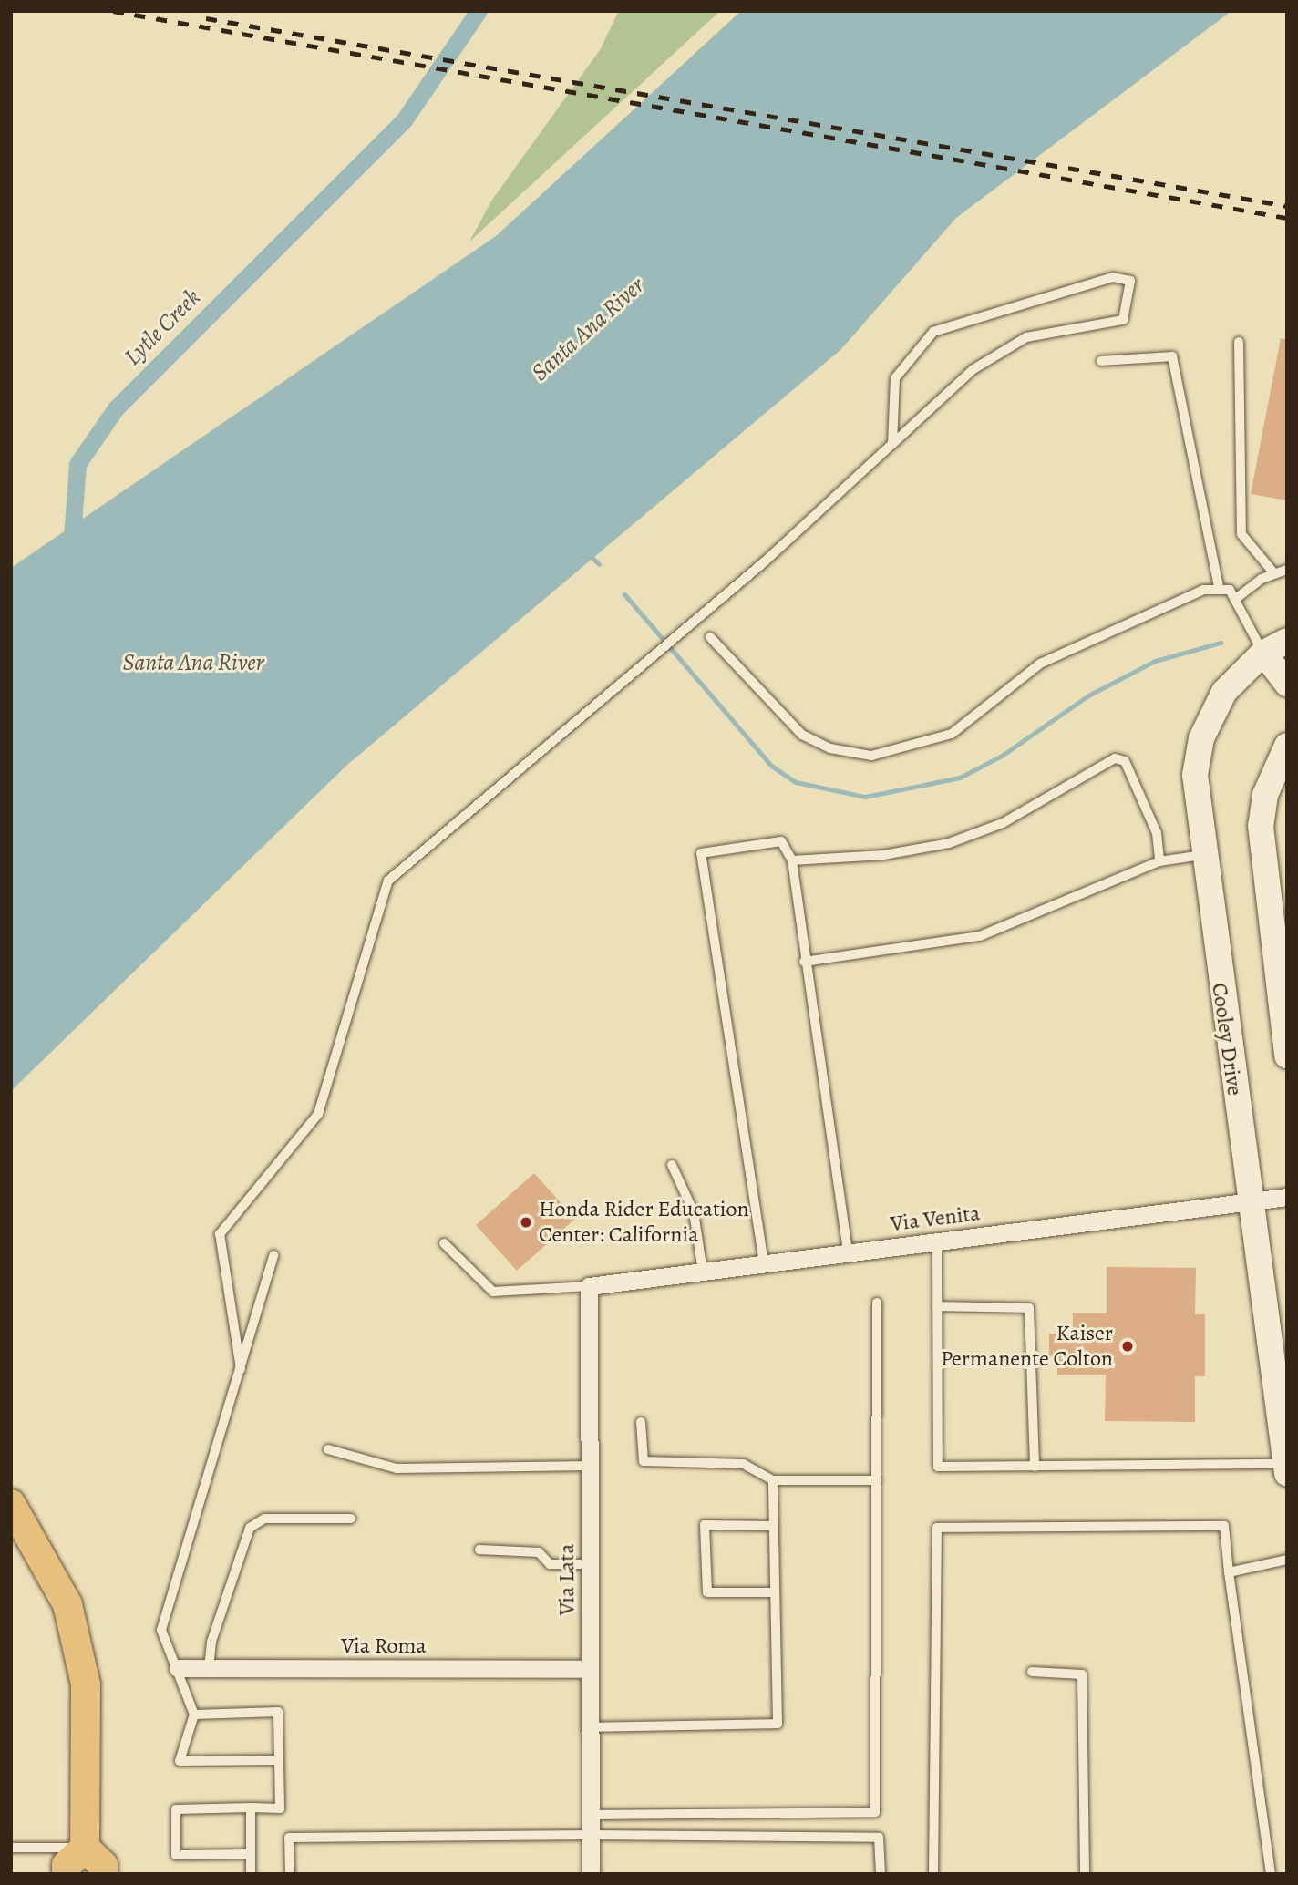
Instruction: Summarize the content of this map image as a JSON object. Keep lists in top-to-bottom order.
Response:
{
  "streets": {
    "street": [
      "Cooley Drive",
      "Via Venita",
      "Via Lata",
      "Via Roma"
    ]
  },
  "crossings": [
    ["Cooley Drive", "Via Venita"],
    ["Via Venita", "Via Lata"],
    ["Via Lata", "Via Roma"]
  ],
  "water": ["Lytle Creek", "Santa Ana River"],
  "places": ["Honda Rider Education Center: California", "Kaiser Permanente Colton"]
}
